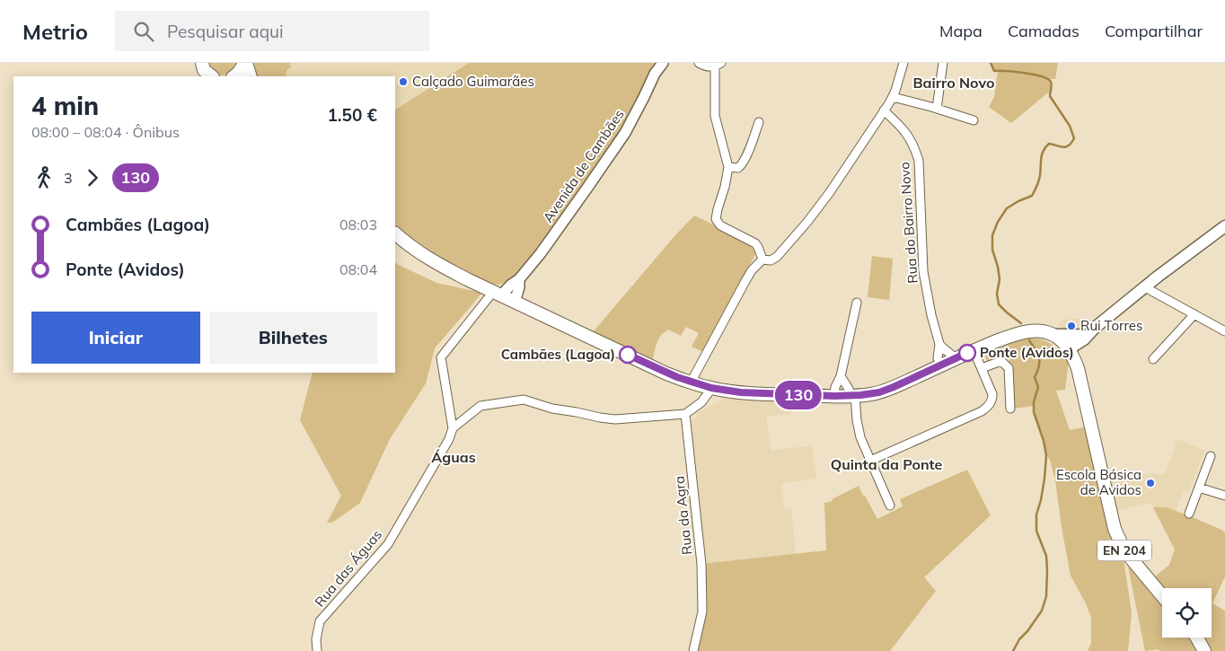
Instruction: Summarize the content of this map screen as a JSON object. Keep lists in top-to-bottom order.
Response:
{
  "streets": {
    "main road": ["EN 204"],
    "street": [
      "Avenida de Cambães",
      "Rua do Bairro Novo",
      "Rua da Agra",
      "Rua das Águas"
    ]
  },
  "districts": ["Bairro Novo", "Águas", "Quinta da Ponte"],
  "places": [
    "Calçado Guimarães",
    "Rui Torres",
    "Ponte (Avidos)",
    "Cambães (Lagoa)",
    "Escola Básica de Avidos"
  ],
  "lines": ["bus line 130"],
  "page": {
    "header": "Metrio",
    "search": "Pesquisar aqui",
    "nav": ["Mapa", "Camadas", "Compartilhar"],
    "on_map": "130",
    "heading": ["4 min", "08:00 – 08:04 · Ônibus", "1.50 €"],
    "legs": ["3", "130"],
    "list": [
      {
        "name": "Cambães (Lagoa)",
        "value": "08:03"
      },
      {
        "name": "Ponte (Avidos)",
        "value": "08:04"
      }
    ],
    "buttons": ["Iniciar", "Bilhetes"]
  }
}
